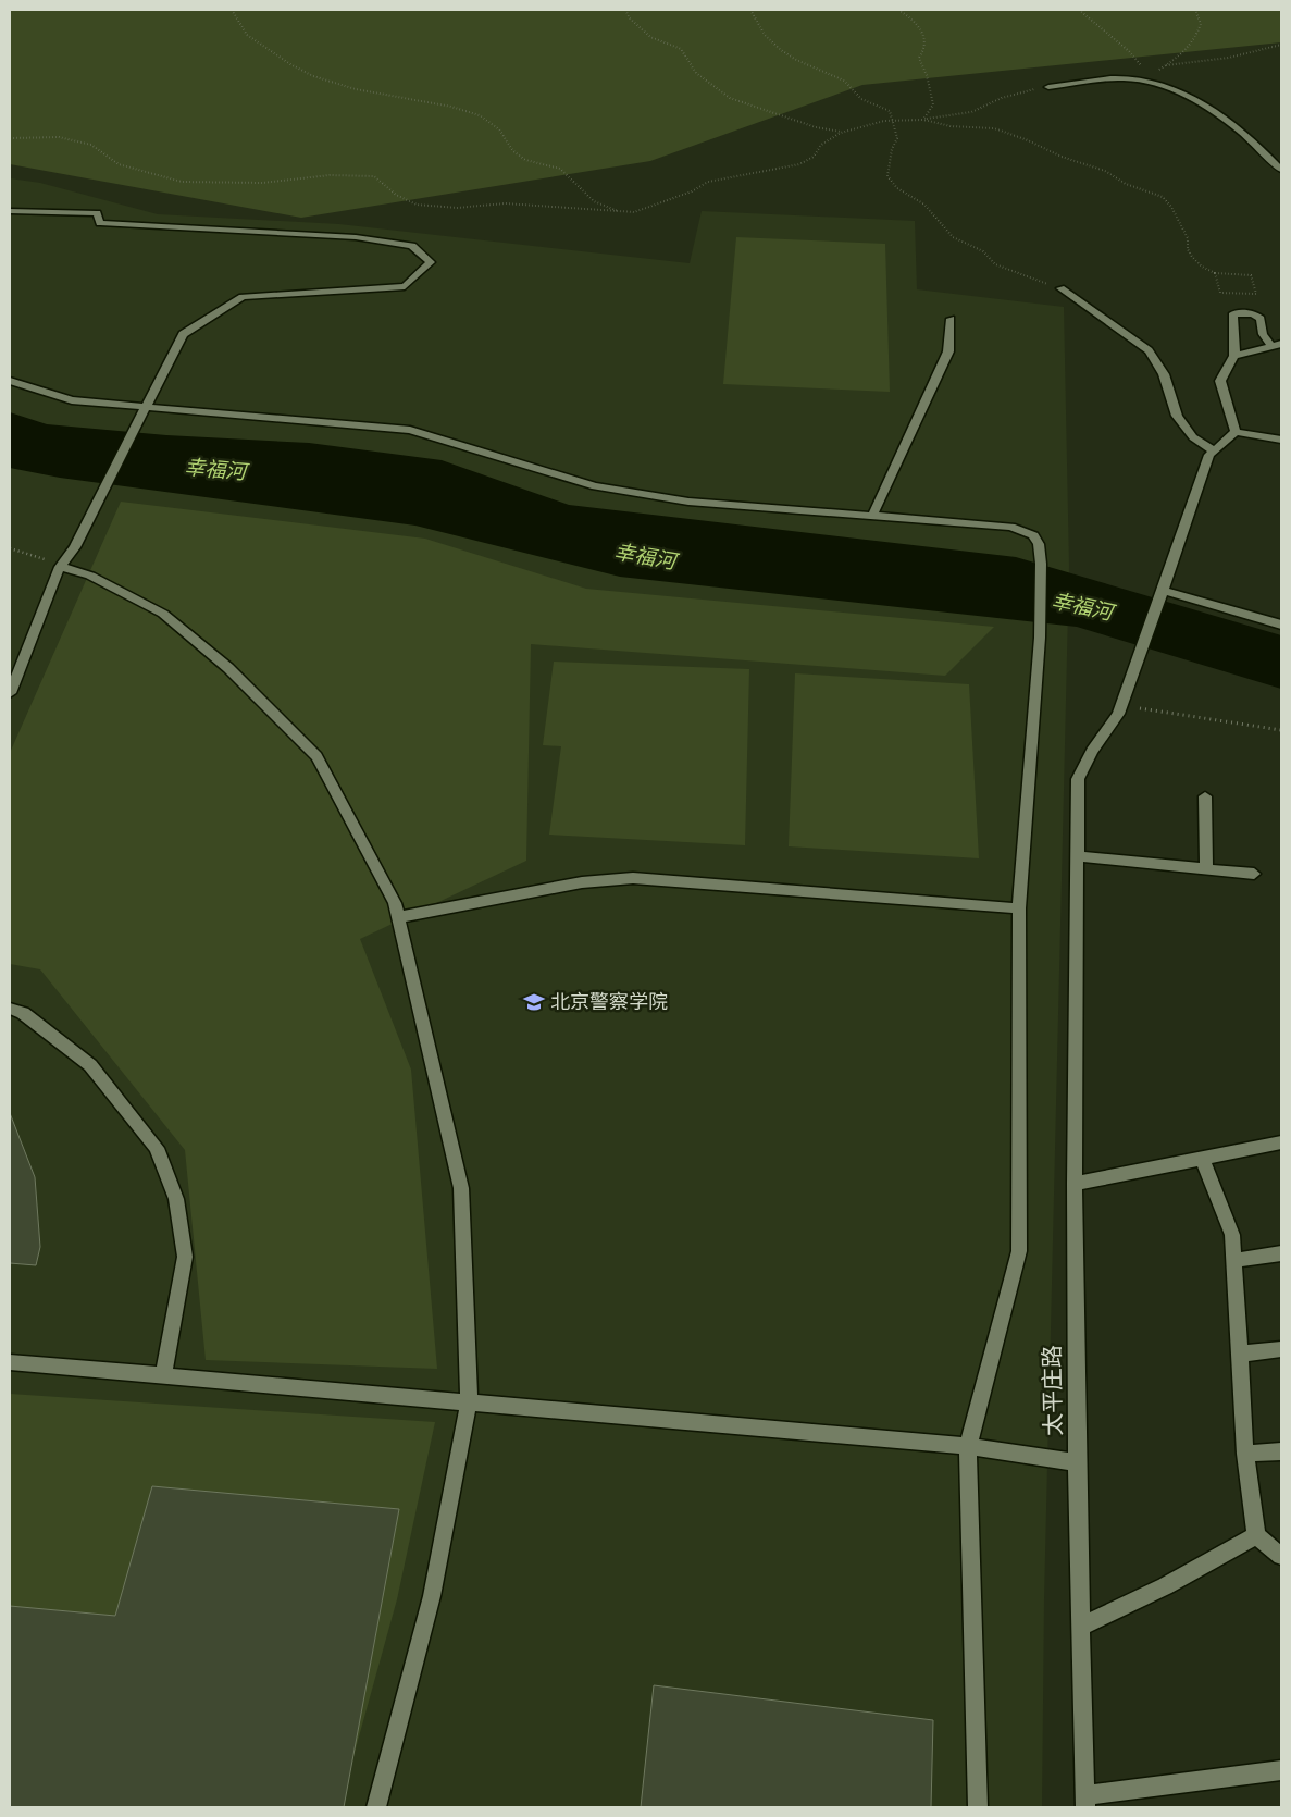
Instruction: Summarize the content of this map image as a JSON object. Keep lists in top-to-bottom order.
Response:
{
  "streets": {
    "street": ["太平庄路"]
  },
  "water": ["幸福河"],
  "places": {
    "school or university": ["北京警察学院"]
  }
}
